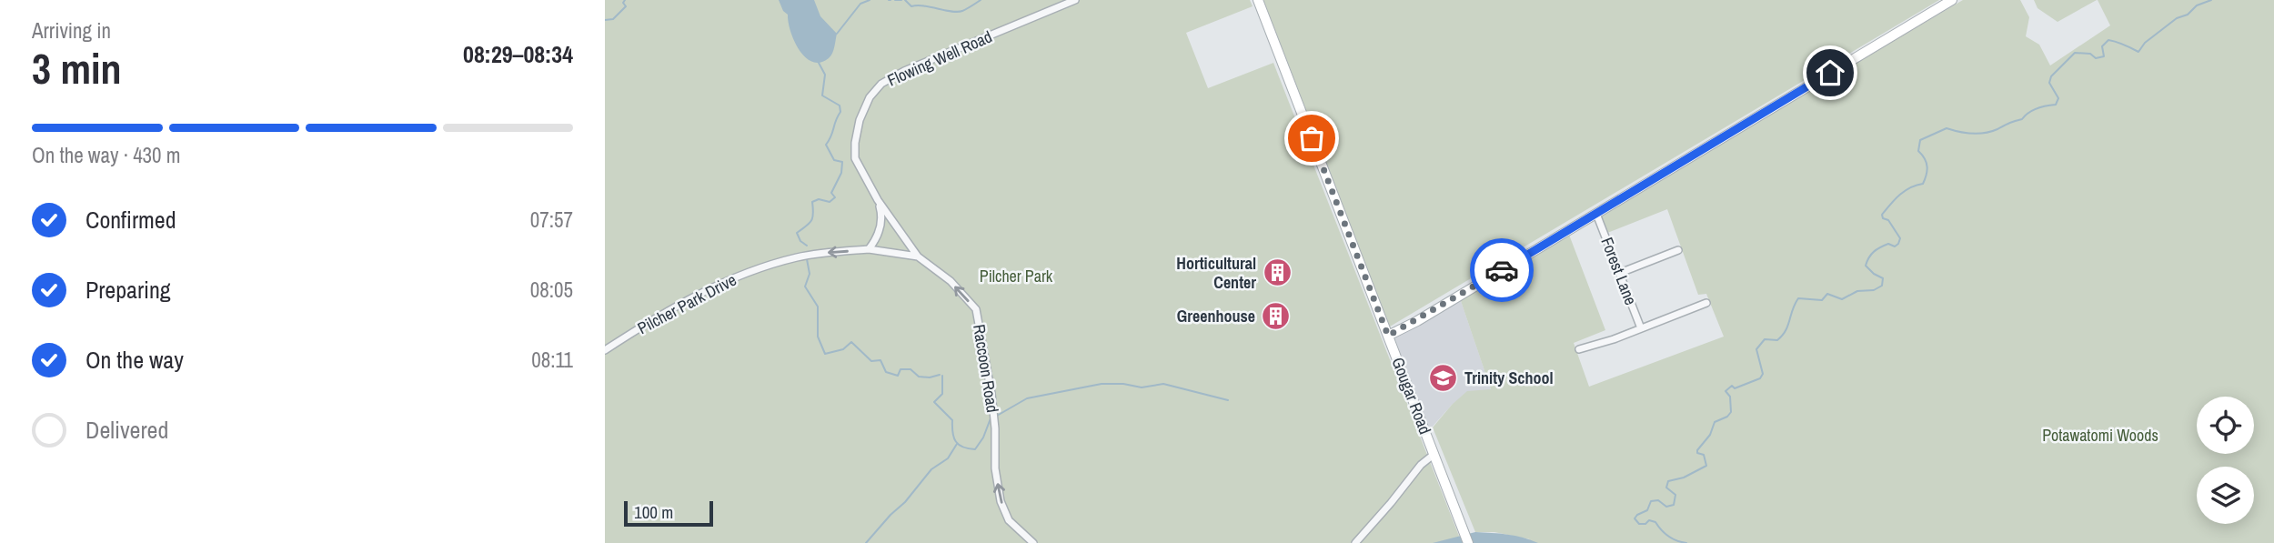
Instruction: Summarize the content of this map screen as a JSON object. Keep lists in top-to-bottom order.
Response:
{
  "streets": {
    "street": [
      "Flowing Well Road",
      "Forest Lane",
      "Pilcher Park Drive",
      "Raccoon Road",
      "Gougar Road"
    ]
  },
  "crossings": [
    ["Flowing Well Road", "Raccoon Road"],
    ["Pilcher Park Drive", "Raccoon Road"]
  ],
  "one_way": ["Pilcher Park Drive", "Raccoon Road"],
  "parks": ["Pilcher Park", "Potawatomi Woods"],
  "places": {
    "building": ["Horticultural Center", "Greenhouse"],
    "school or university": ["Trinity School"]
  },
  "scale_bar": "100 m",
  "page": {
    "heading": ["3 min", "Arriving in", "08:29–08:34"],
    "bar": "On the way · 430 m",
    "list": [
      ["Confirmed", "07:57"],
      ["Preparing", "08:05"],
      ["On the way", "08:11"],
      "Delivered"
    ],
    "scale": "100 m"
  }
}
